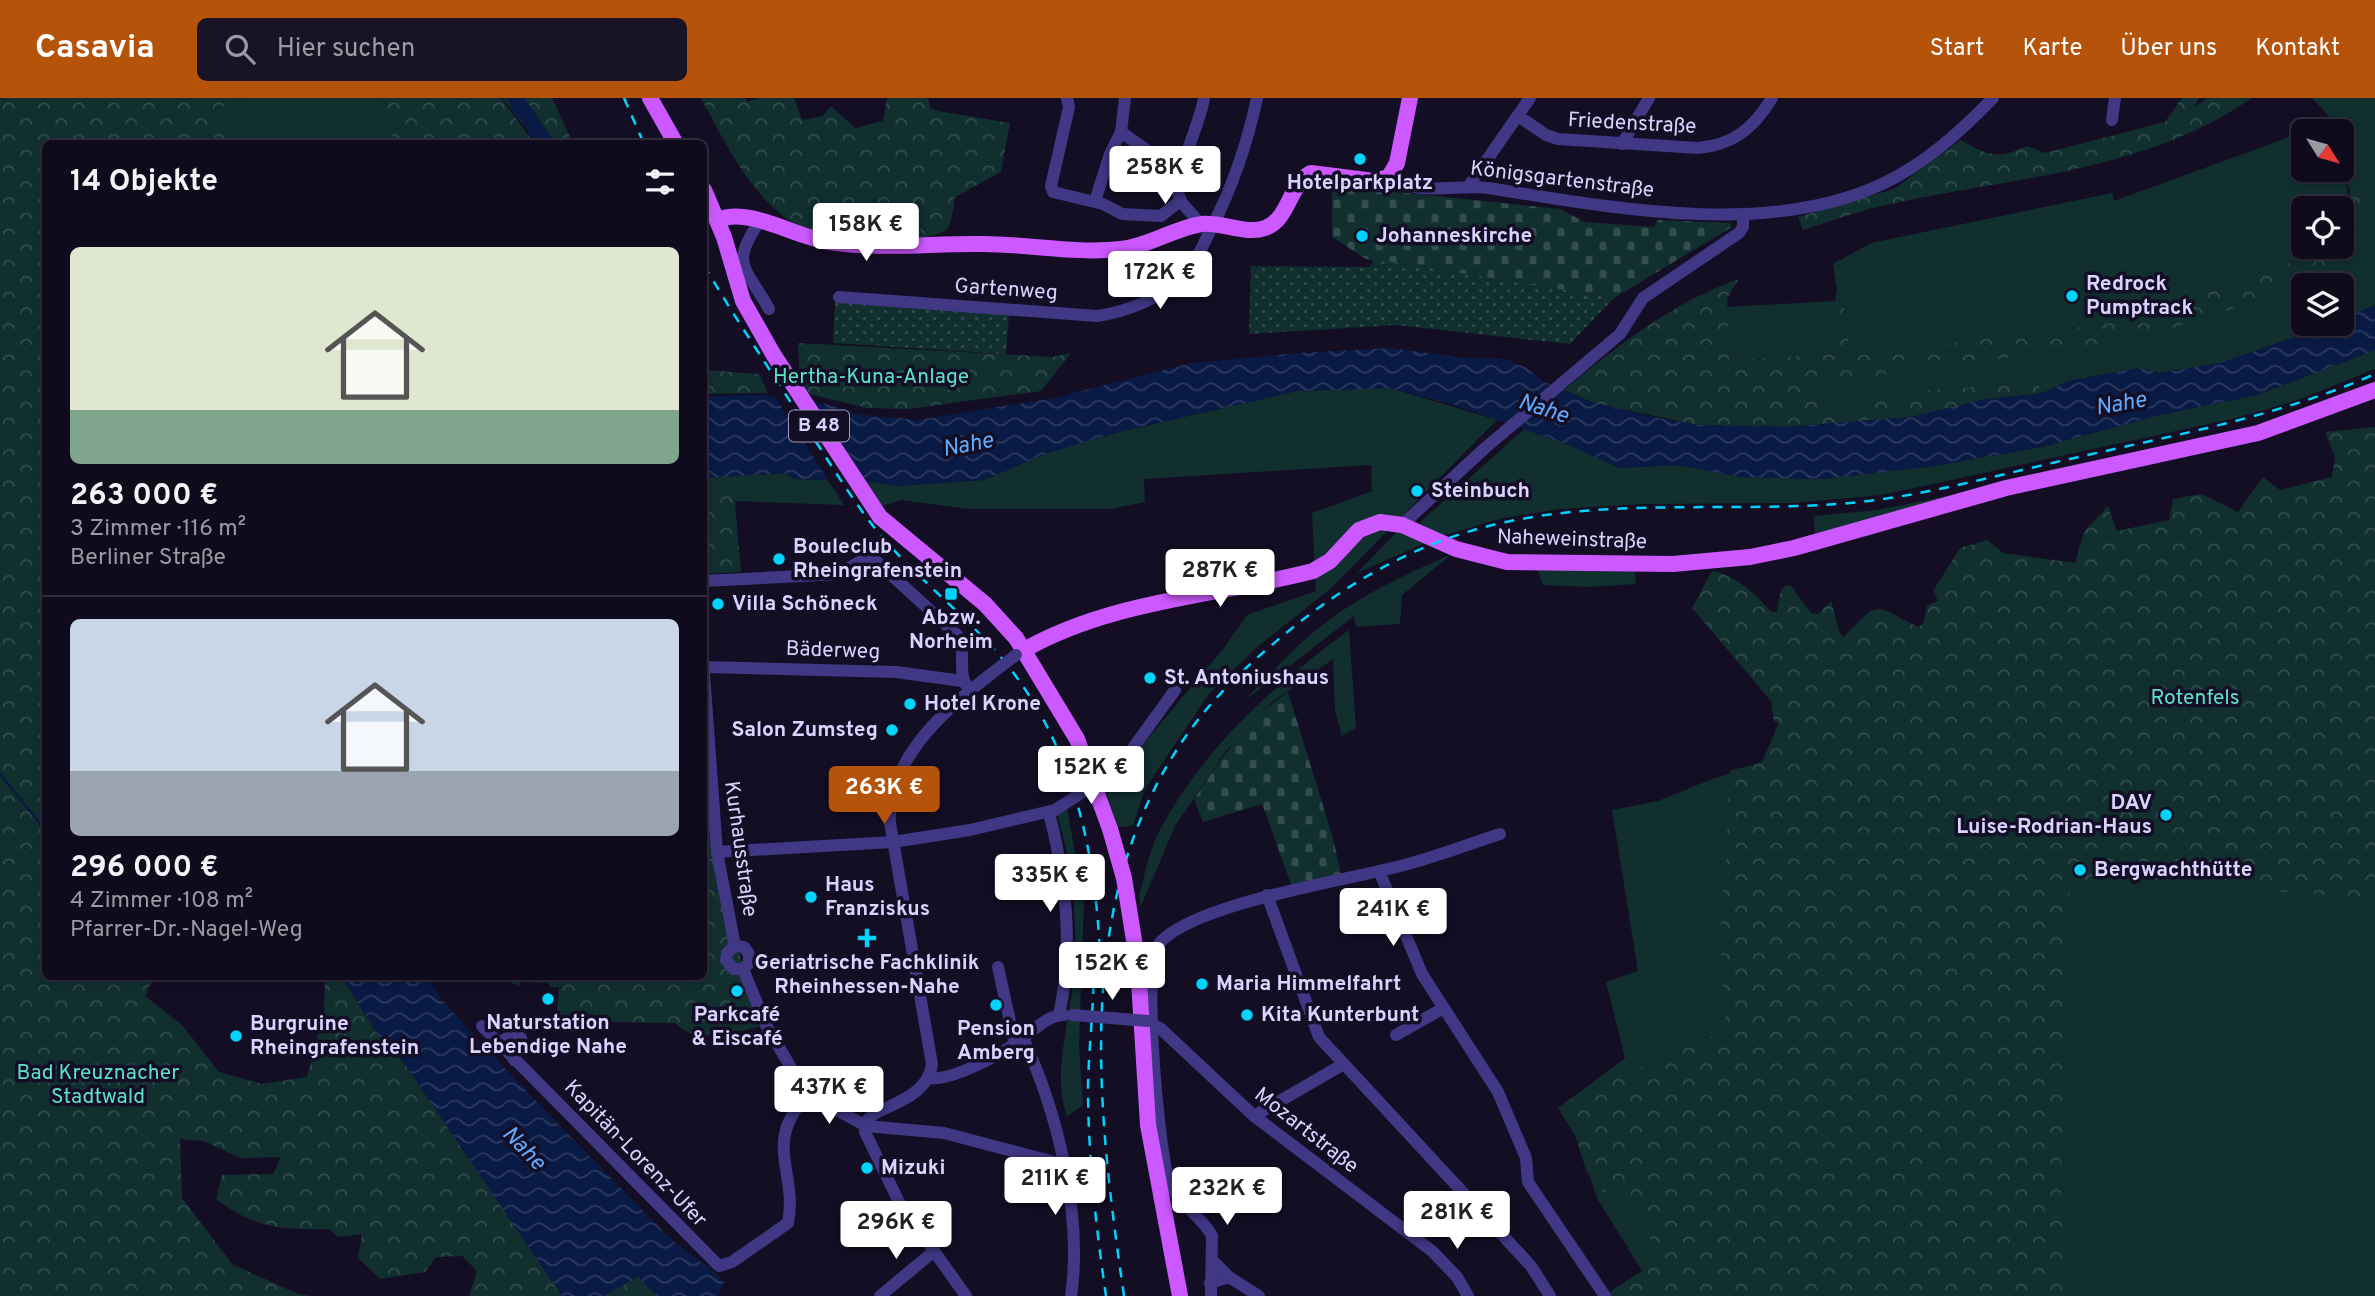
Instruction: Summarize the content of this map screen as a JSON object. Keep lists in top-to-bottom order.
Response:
{
  "streets": {
    "main road": ["B 48", "Naheweinstraße"],
    "street": [
      "Friedenstraße",
      "Königsgartenstraße",
      "Gartenweg",
      "Bäderweg",
      "Kurhausstraße",
      "Mozartstraße",
      "Kapitän-Lorenz-Ufer"
    ]
  },
  "crossings": [
    ["B 48", "Naheweinstraße"],
    ["Kurhausstraße", "Kapitän-Lorenz-Ufer"]
  ],
  "water": ["Nahe"],
  "parks": ["Hertha-Kuna-Anlage", "Rotenfels", "Bad Kreuznacher Stadtwald"],
  "places": {
    "other": [
      "Hotelparkplatz",
      "Johanneskirche",
      "Redrock Pumptrack",
      "Steinbuch",
      "Bouleclub Rheingrafenstein",
      "Villa Schöneck",
      "St. Antoniushaus",
      "Hotel Krone",
      "Salon Zumsteg",
      "DAV Luise-Rodrian-Haus",
      "Bergwachthütte",
      "Haus Franziskus",
      "Maria Himmelfahrt",
      "Parkcafé & Eiscafé",
      "Naturstation Lebendige Nahe",
      "Pension Amberg",
      "Kita Kunterbunt",
      "Burgruine Rheingrafenstein",
      "Mizuki"
    ],
    "transit": ["Abzw. Norheim"],
    "health": ["Geriatrische Fachklinik Rheinhessen-Nahe"]
  },
  "north": "bottom right",
  "page": {
    "header": "Casavia",
    "search": "Hier suchen",
    "nav": [
      "Start",
      "Karte",
      "Über uns",
      "Kontakt"
    ],
    "heading": "14 Objekte",
    "price": [
      "258K €",
      "158K €",
      "172K €",
      "287K €",
      "152K €",
      "263K €",
      "335K €",
      "241K €",
      "152K €",
      "437K €",
      "211K €",
      "232K €",
      "281K €",
      "296K €"
    ],
    "list": [
      {
        "name": "263 000 €",
        "note": "3 Zimmer · 116 m² · Berliner Straße"
      },
      {
        "name": "296 000 €",
        "note": "4 Zimmer · 108 m² · Pfarrer-Dr.-Nagel-Weg"
      }
    ]
  }
}
